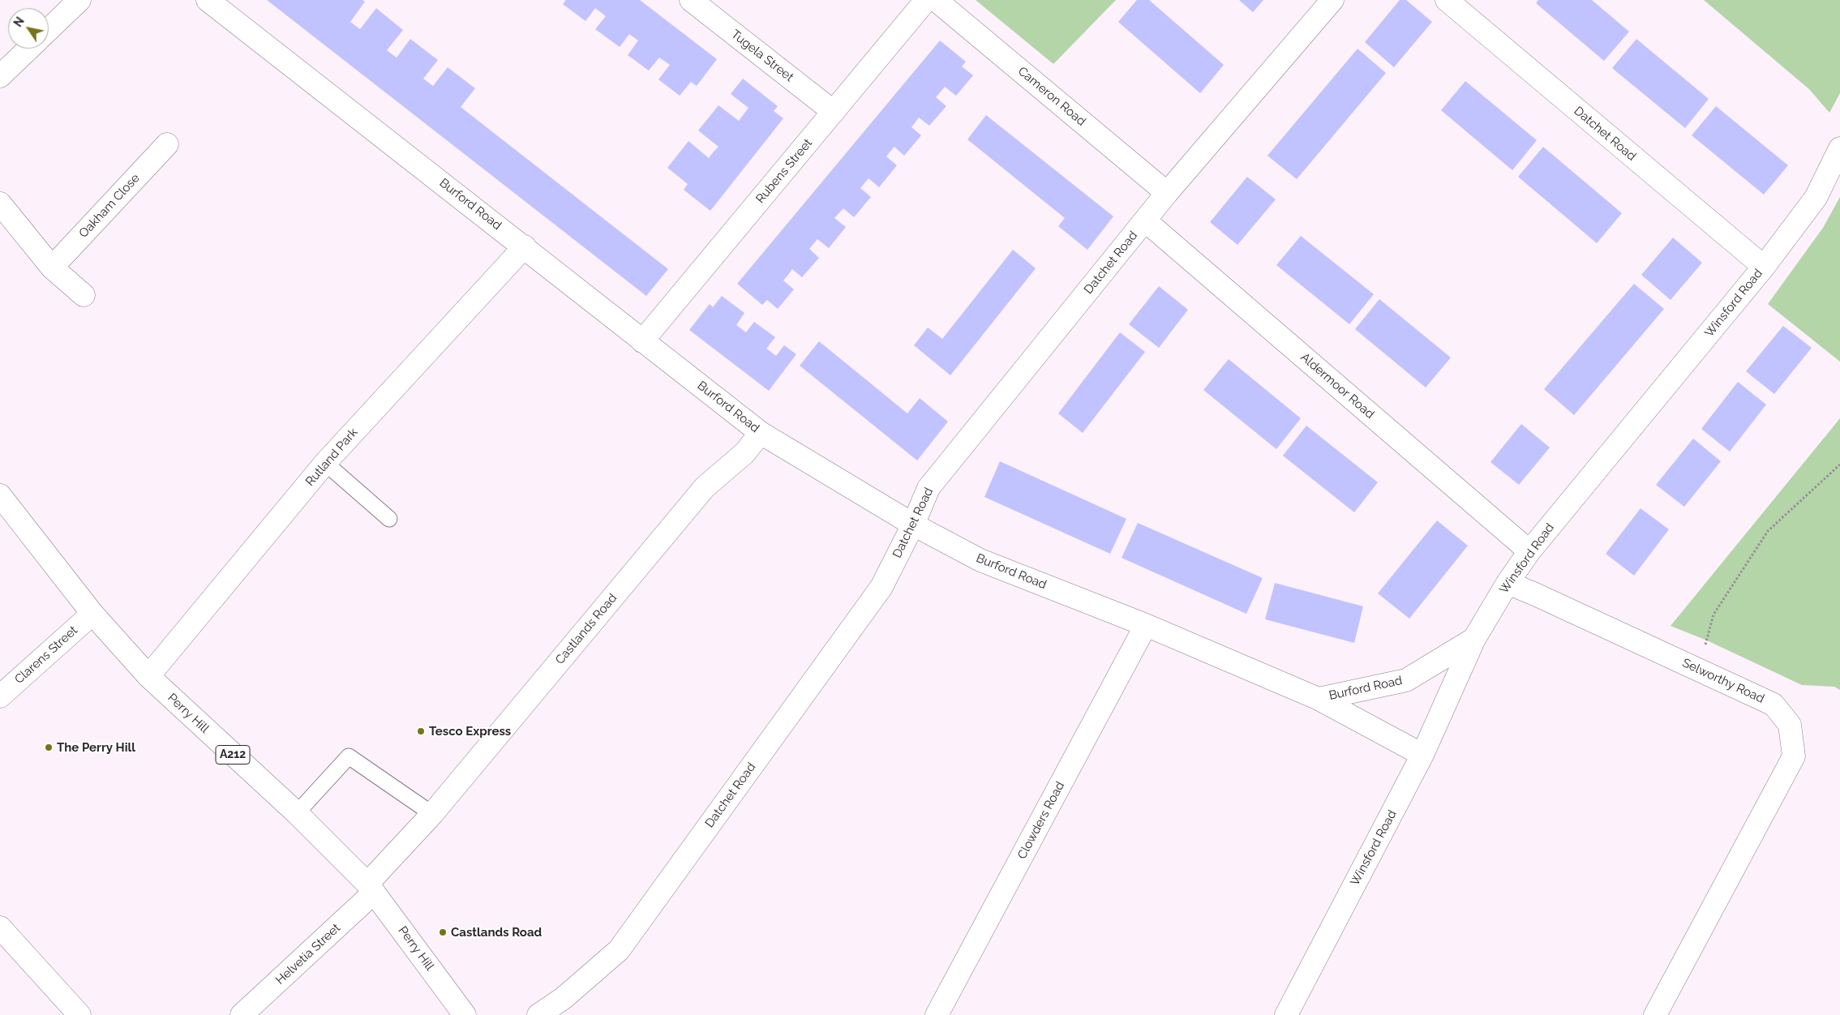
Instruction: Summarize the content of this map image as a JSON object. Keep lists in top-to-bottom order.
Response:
{
  "streets": {
    "street": [
      "Tugela Street",
      "Cameron Road",
      "Datchet Road",
      "Rubens Street",
      "Burford Road",
      "Oakham Close",
      "Winsford Road",
      "Aldermoor Road",
      "Rutland Park",
      "Castlands Road",
      "Clarens Street",
      "Selworthy Road",
      "Perry Hill",
      "A212",
      "Clowders Road",
      "Helvetia Street"
    ]
  },
  "crossings": [
    ["Tugela Street", "Rubens Street"],
    ["Cameron Road", "Datchet Road"],
    ["Datchet Road", "Burford Road"],
    ["Datchet Road", "Winsford Road"],
    ["Datchet Road", "Aldermoor Road"],
    ["Rubens Street", "Burford Road"],
    ["Burford Road", "Winsford Road"],
    ["Burford Road", "Rutland Park"],
    ["Burford Road", "Castlands Road"],
    ["Burford Road", "Clowders Road"],
    ["Winsford Road", "Aldermoor Road"],
    ["Winsford Road", "Selworthy Road"],
    ["Rutland Park", "Perry Hill"],
    ["Castlands Road", "Perry Hill"],
    ["Castlands Road", "Helvetia Street"],
    ["Clarens Street", "Perry Hill"],
    ["Perry Hill", "Helvetia Street"]
  ],
  "places": ["Tesco Express", "The Perry Hill", "Castlands Road"],
  "north": "top left"
}
